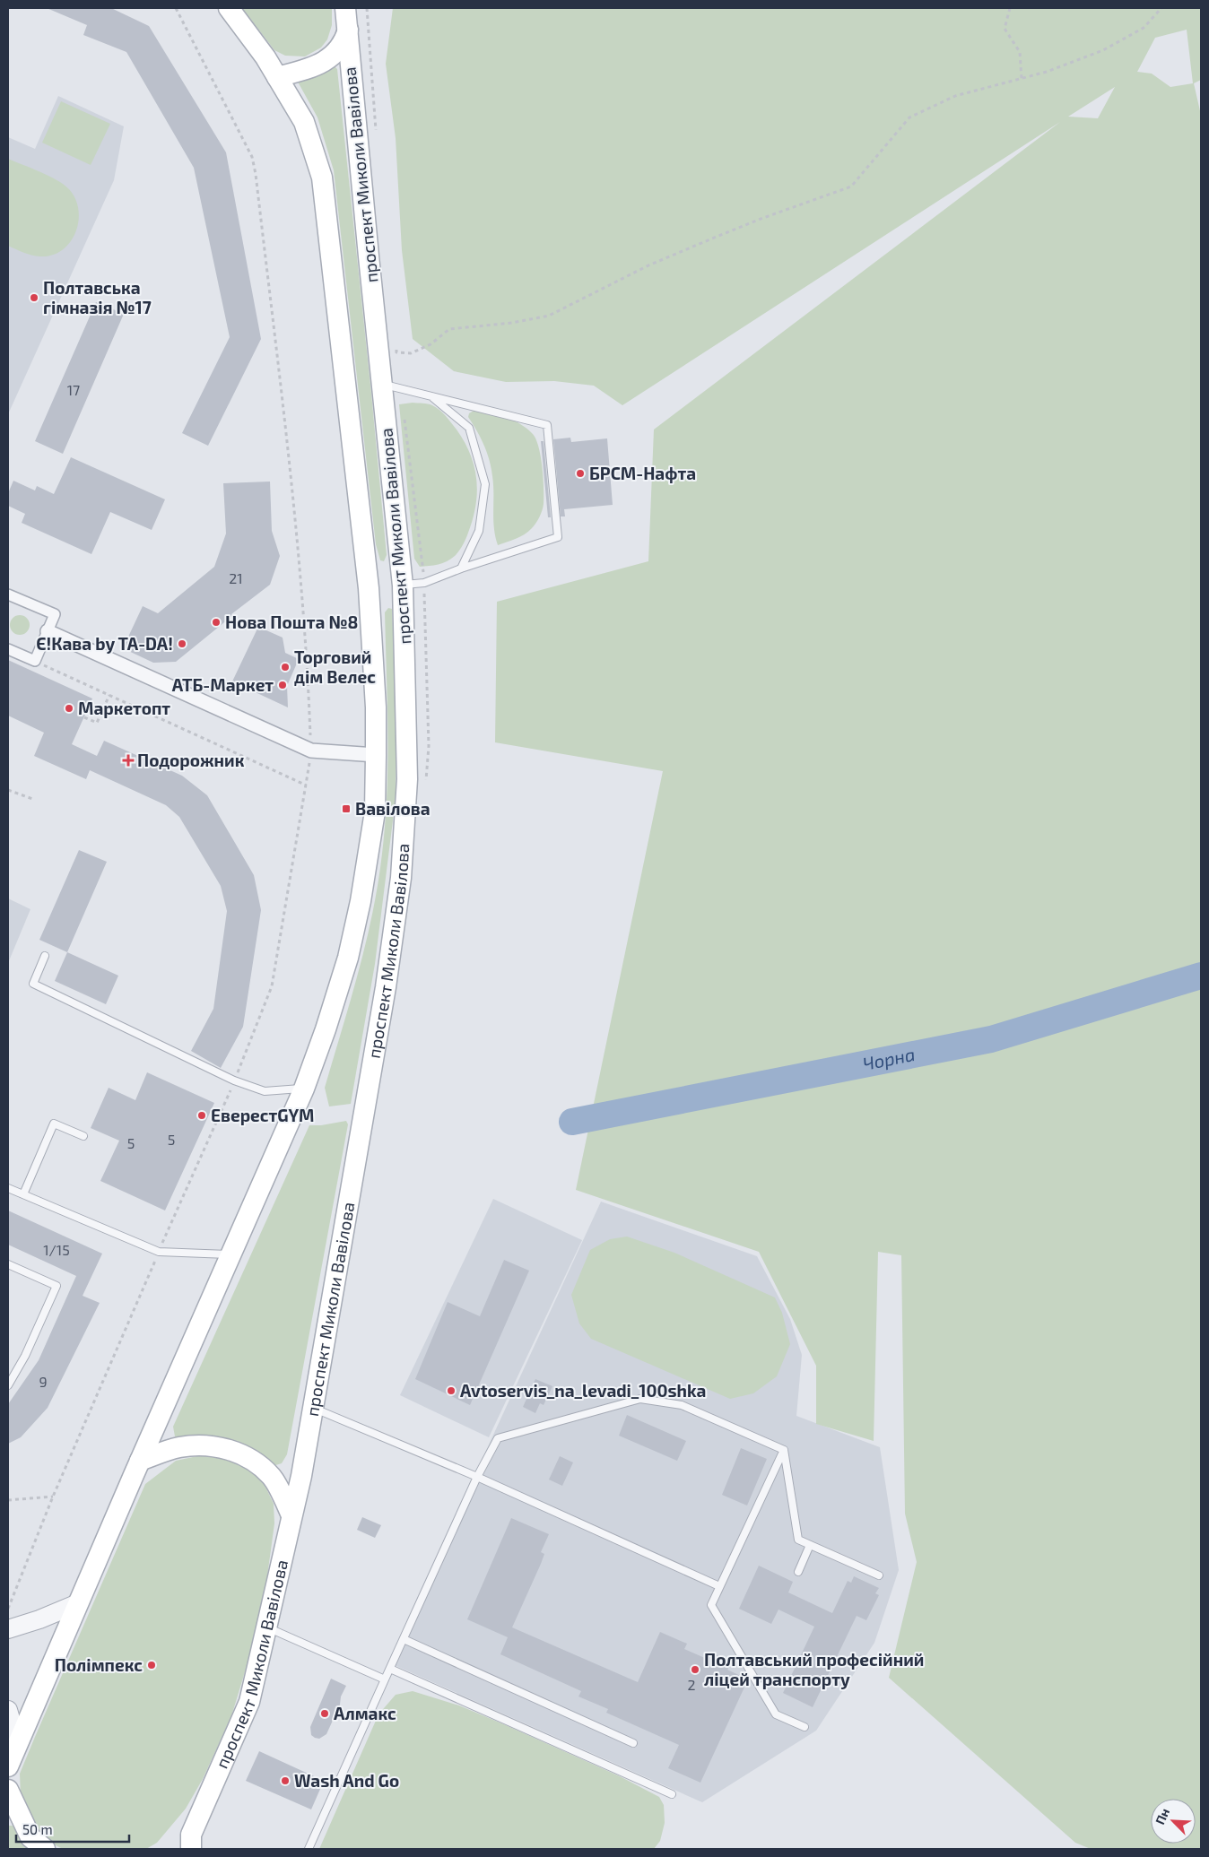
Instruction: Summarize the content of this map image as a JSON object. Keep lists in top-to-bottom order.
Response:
{
  "streets": {
    "main road": ["проспект Миколи Вавілова"]
  },
  "water": ["Чорна"],
  "places": {
    "other": [
      "Полтавська гімназія №17",
      "БРСМ-Нафта",
      "Нова Пошта №8",
      "Є!Кава by TA-DA!",
      "Торговий дім Велес",
      "АТБ-Маркет",
      "Маркетопт",
      "ЕверестGYM",
      "Avtoservis_na_levadi_100shka",
      "Полімпекс",
      "Полтавський професійний ліцей транспорту",
      "Алмакс",
      "Wash And Go"
    ],
    "health": ["Подорожник"],
    "transit": ["Вавілова"]
  },
  "house_numbers": [
    "17",
    "21",
    "5",
    "5",
    "1/15",
    "9",
    "2"
  ],
  "scale_bar": "50 m",
  "north": "top left"
}
